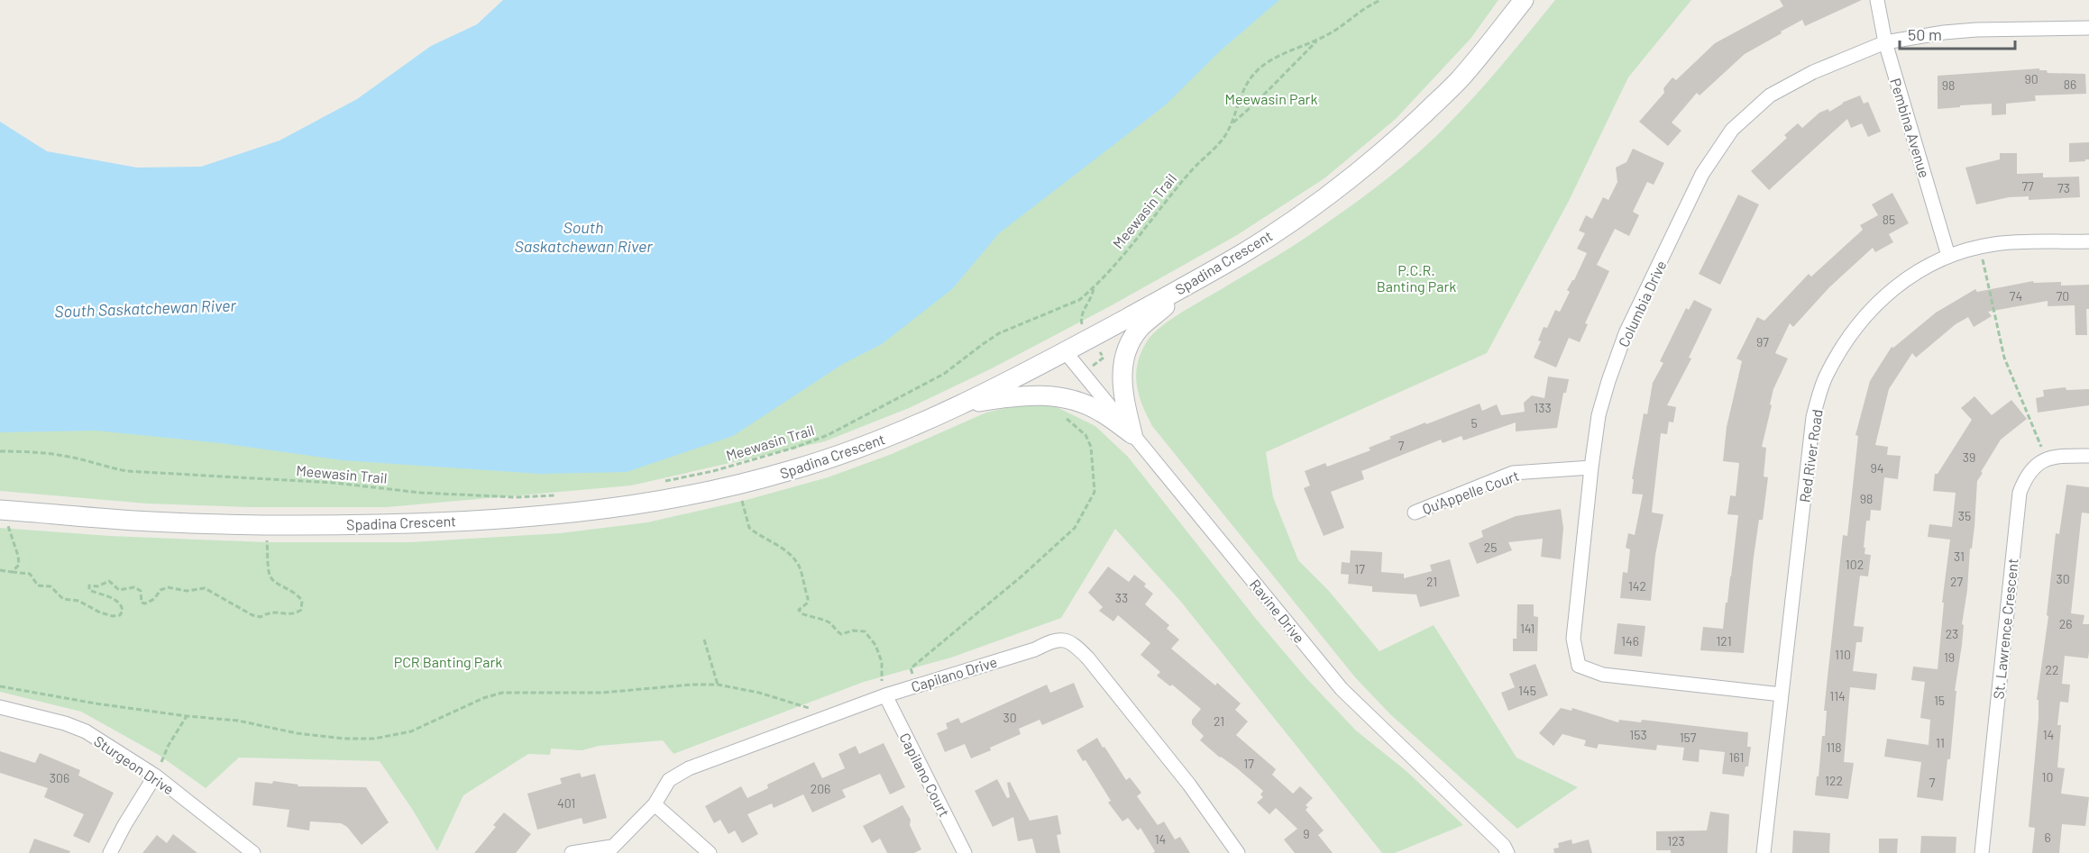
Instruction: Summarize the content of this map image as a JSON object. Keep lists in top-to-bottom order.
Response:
{
  "streets": {
    "street": [
      "Pembina Avenue",
      "Spadina Crescent",
      "Columbia Drive",
      "Red River Road",
      "Qu'Appelle Court",
      "Ravine Drive",
      "St. Lawrence Crescent",
      "Capilano Drive",
      "Sturgeon Drive",
      "Capilano Court"
    ],
    "path": ["Meewasin Trail"]
  },
  "crossings": [
    ["Pembina Avenue", "Columbia Drive"],
    ["Pembina Avenue", "Red River Road"],
    ["Spadina Crescent", "Ravine Drive"],
    ["Columbia Drive", "Red River Road"],
    ["Columbia Drive", "Qu'Appelle Court"],
    ["Capilano Drive", "Capilano Court"]
  ],
  "water": ["South Saskatchewan River"],
  "parks": ["Meewasin Park", "P.C.R. Banting Park", "PCR Banting Park"],
  "house_numbers": [
    "90",
    "86",
    "98",
    "77",
    "73",
    "85",
    "74",
    "70",
    "97",
    "133",
    "5",
    "7",
    "39",
    "94",
    "98",
    "35",
    "25",
    "31",
    "102",
    "17",
    "30",
    "21",
    "27",
    "142",
    "33",
    "26",
    "141",
    "23",
    "146",
    "121",
    "110",
    "19",
    "22",
    "145",
    "114",
    "15",
    "30",
    "21",
    "153",
    "14",
    "157",
    "11",
    "118",
    "161",
    "17",
    "10",
    "306",
    "122",
    "7",
    "206",
    "401",
    "9",
    "6",
    "14",
    "123"
  ],
  "scale_bar": "50 m"
}
